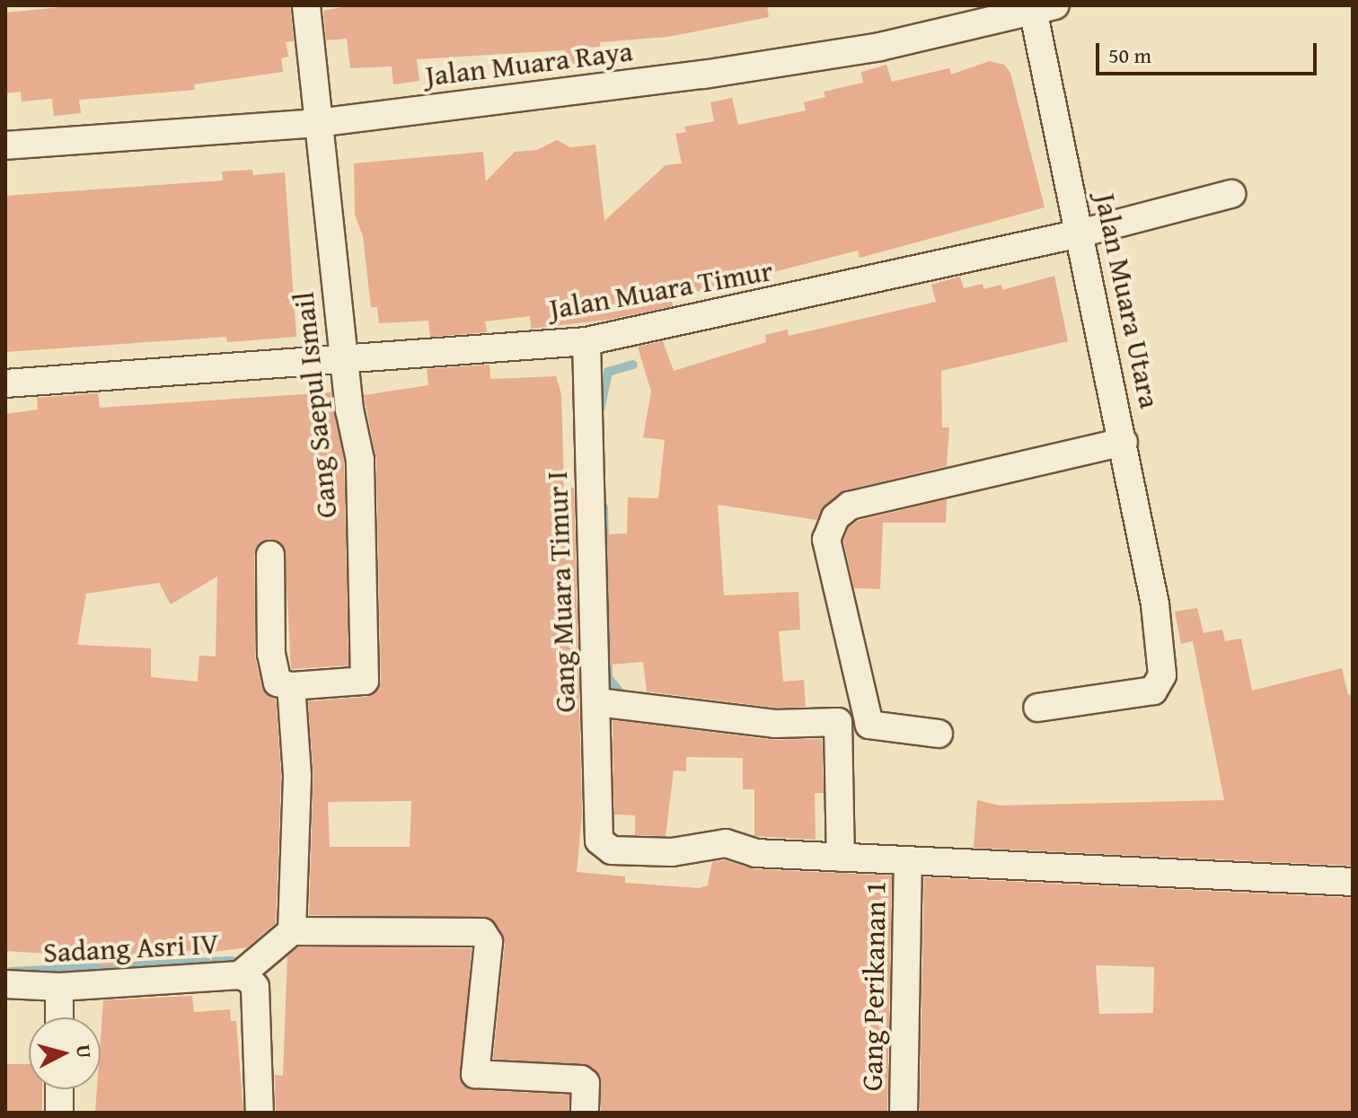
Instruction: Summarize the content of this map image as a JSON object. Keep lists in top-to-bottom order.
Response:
{
  "streets": {
    "street": [
      "Jalan Muara Raya",
      "Jalan Muara Timur",
      "Jalan Muara Utara",
      "Gang Saepul Ismail",
      "Gang Muara Timur I",
      "Sadang Asri IV",
      "Gang Perikanan 1"
    ]
  },
  "crossings": [
    ["Jalan Muara Raya", "Jalan Muara Utara"],
    ["Jalan Muara Raya", "Gang Saepul Ismail"],
    ["Jalan Muara Timur", "Jalan Muara Utara"],
    ["Jalan Muara Timur", "Gang Saepul Ismail"],
    ["Jalan Muara Timur", "Gang Muara Timur I"]
  ],
  "scale_bar": "50 m",
  "north": "right"
}
